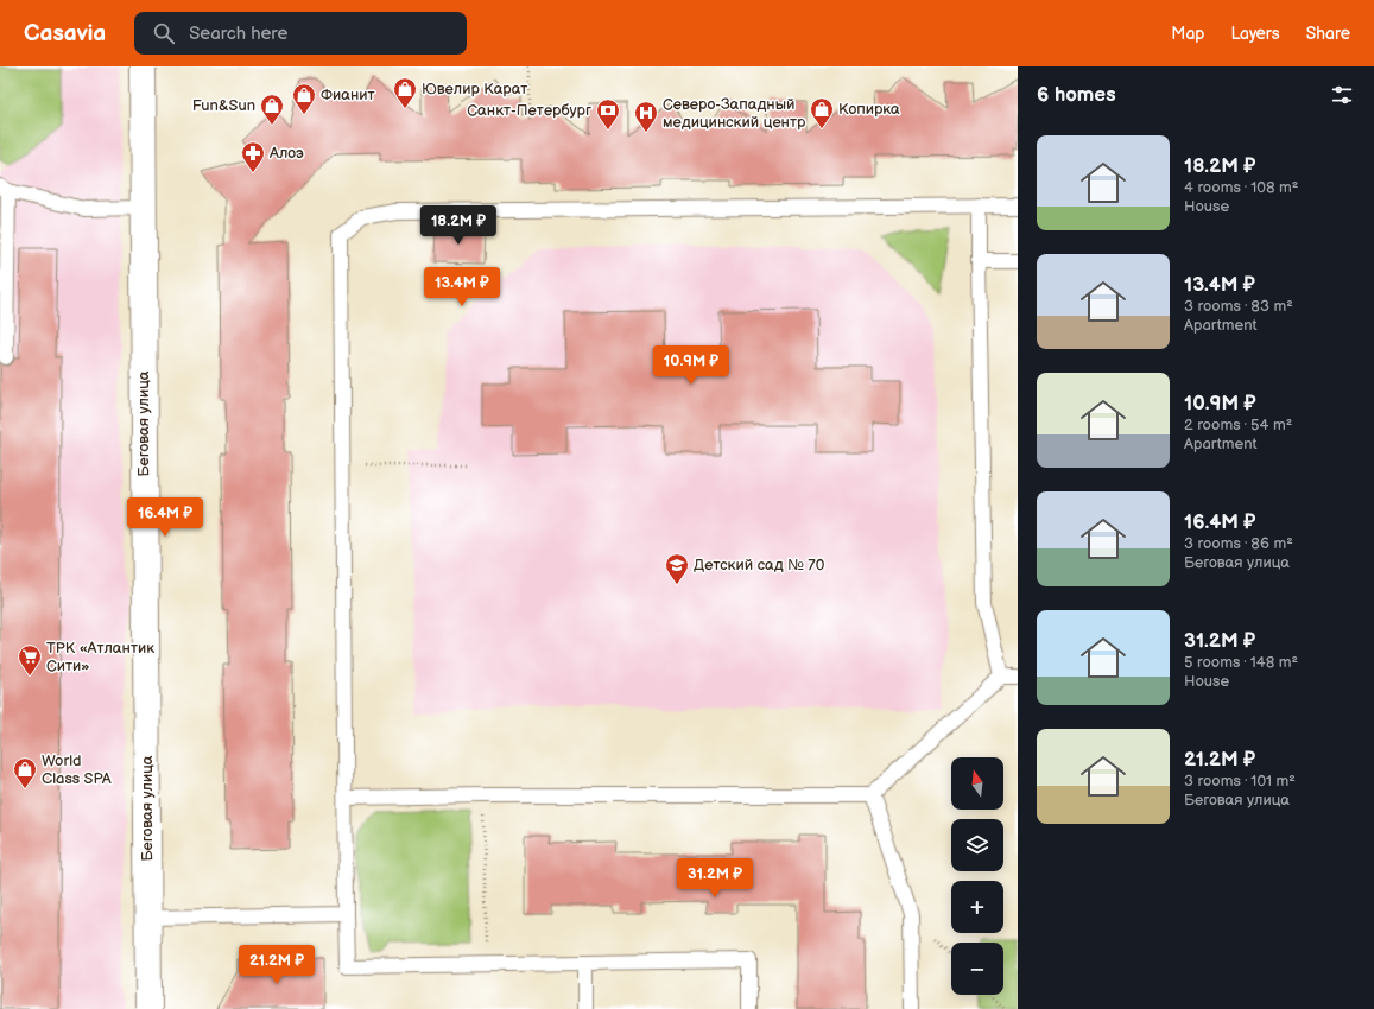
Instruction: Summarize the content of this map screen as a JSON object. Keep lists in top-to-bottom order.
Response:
{
  "streets": {
    "street": ["Беговая улица"]
  },
  "places": {
    "shop": [
      "Ювелир Карат",
      "Фианит",
      "Fun&Sun",
      "Копирка",
      "World Class SPA"
    ],
    "bank": ["Санкт-Петербург"],
    "hospital": ["Северо-Западный медицинский центр"],
    "pharmacy": ["Алоэ"],
    "school or university": ["Детский сад № 70"],
    "supermarket": ["ТРК «Атлантик Сити»"]
  },
  "north": "top",
  "page": {
    "header": "Casavia",
    "search": "Search here",
    "nav": ["Map", "Layers", "Share"],
    "heading": "6 homes",
    "list": [
      {
        "name": "18.2M ₽",
        "note": "4 rooms · 108 m² · House"
      },
      {
        "name": "13.4M ₽",
        "note": "3 rooms · 83 m² · Apartment"
      },
      {
        "name": "10.9M ₽",
        "note": "2 rooms · 54 m² · Apartment"
      },
      {
        "name": "16.4M ₽",
        "note": "3 rooms · 86 m² · Беговая улица"
      },
      {
        "name": "31.2M ₽",
        "note": "5 rooms · 148 m² · House"
      },
      {
        "name": "21.2M ₽",
        "note": "3 rooms · 101 m² · Беговая улица"
      }
    ],
    "price": [
      "18.2M ₽",
      "13.4M ₽",
      "10.9M ₽",
      "16.4M ₽",
      "31.2M ₽",
      "21.2M ₽"
    ],
    "map_buttons": ["+", "−"]
  }
}
